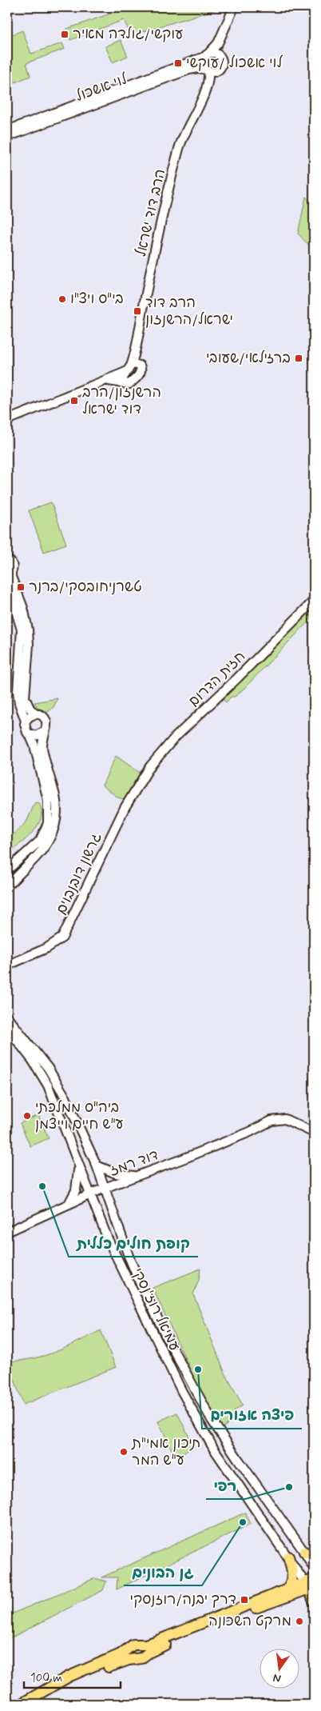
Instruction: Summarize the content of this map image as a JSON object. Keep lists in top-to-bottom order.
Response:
{
  "streets": {
    "street": [
      "לוי אשכול",
      "הרב דוד ישראל",
      "חזית הדרום",
      "גרשון דובנבוים",
      "דוד רמז",
      "עמיאל רוז'נסקי"
    ]
  },
  "crossings": [
    ["לוי אשכול", "הרב דוד ישראל"],
    ["חזית הדרום", "גרשון דובנבוים"],
    ["דוד רמז", "עמיאל רוז'נסקי"]
  ],
  "places": {
    "transit": [
      "עוקשי/גולדה מאיר",
      "לוי אשכול /עוקשי",
      "הרב דוד ישראל/הרשנזון",
      "ברזילאי/שעובי",
      "הרשנזון/הרב דוד ישראל",
      "טשרניחובסקי/ברנר",
      "דרך יבנה/רוזנסקי"
    ],
    "other": [
      "בי\"ס ויצ\"ו",
      "ביה\"ס ממלכתי ע\"ש חיים וייצמן",
      "קופת חולים כללית",
      "פיצה אזורים",
      "תיכון אמי\"ת ע\"ש המר",
      "רפי",
      "גן הבונים",
      "מרקט השכונה"
    ]
  },
  "scale_bar": "100 m",
  "north": "bottom"
}
